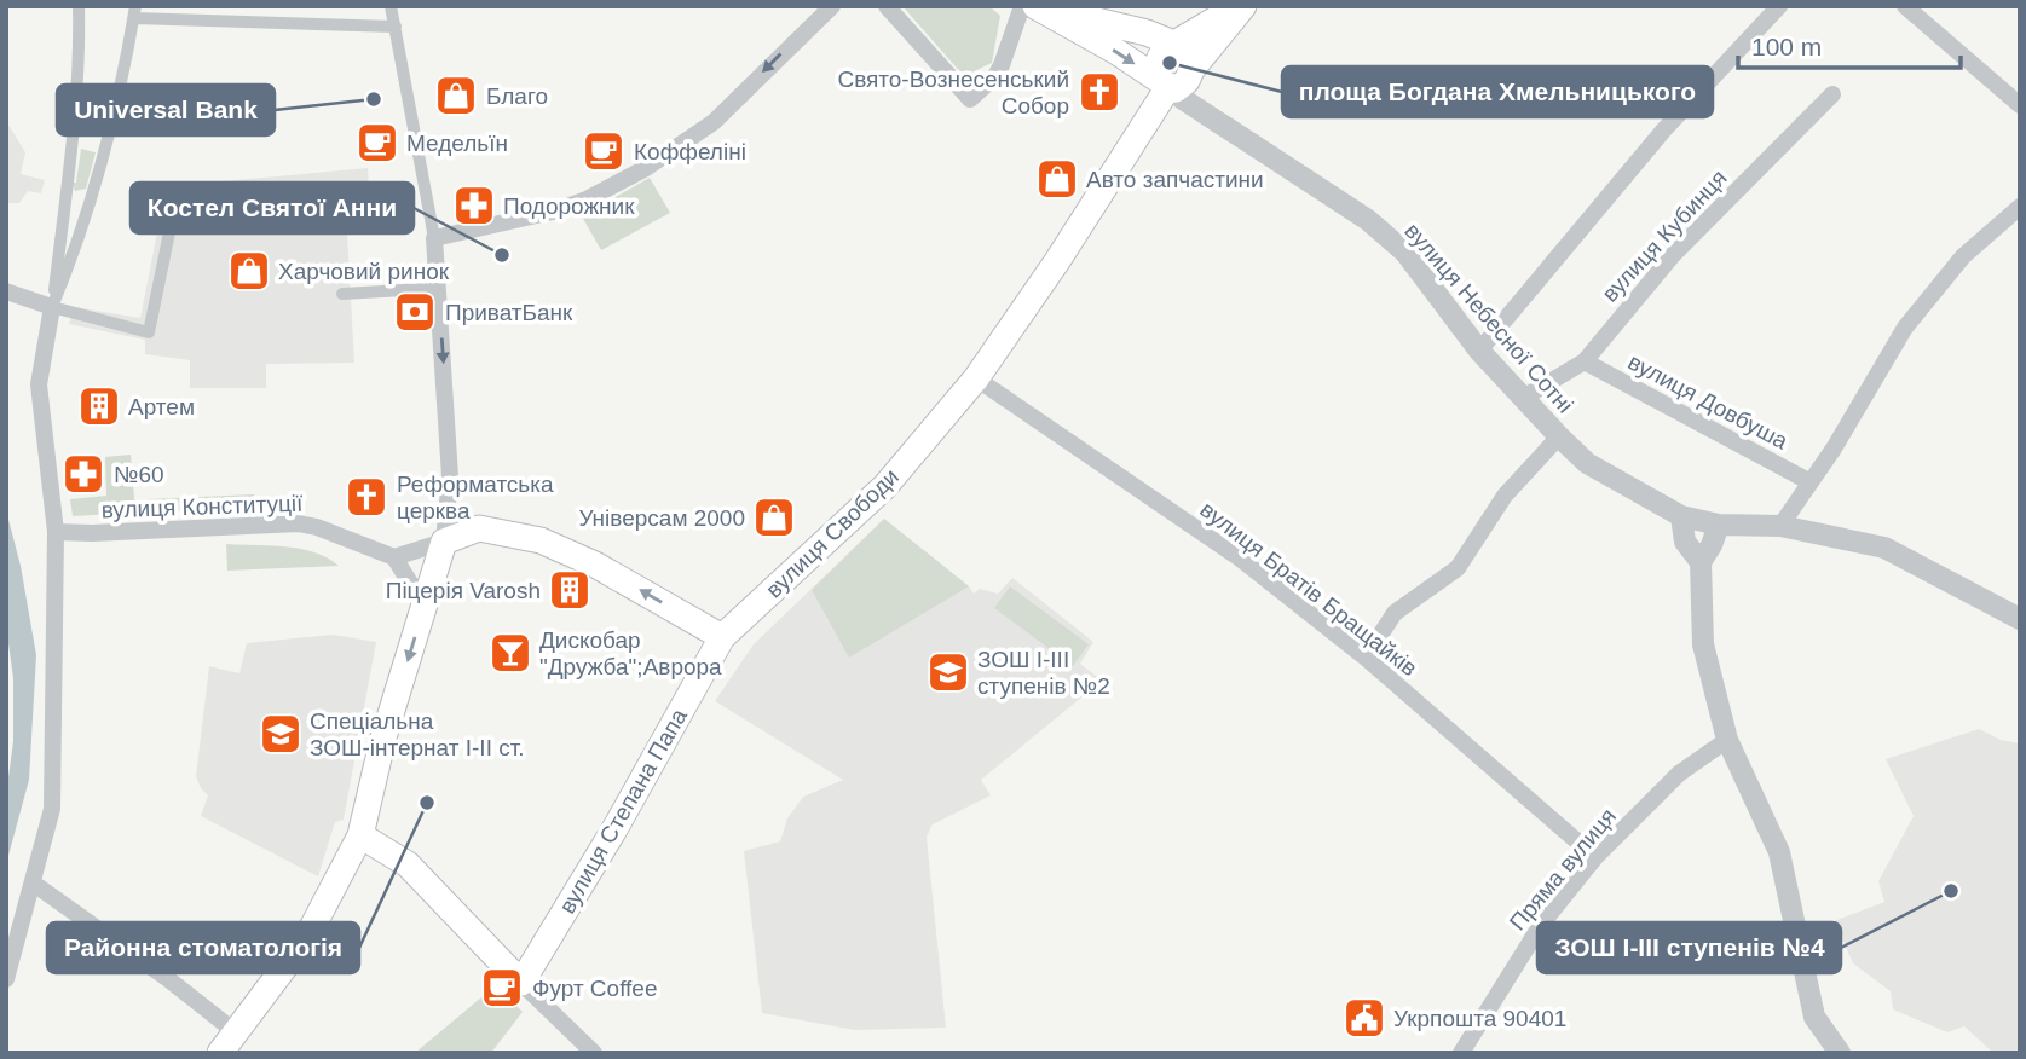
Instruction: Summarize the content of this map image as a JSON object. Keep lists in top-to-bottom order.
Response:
{
  "streets": {
    "main road": ["вулиця Свободи", "вулиця Степана Папа"],
    "street": [
      "вулиця Кубинця",
      "вулиця Небесної Сотні",
      "вулиця Довбуша",
      "вулиця Конституції",
      "вулиця Братів Бращайків",
      "Пряма вулиця"
    ]
  },
  "crossings": [
    ["вулиця Кубинця", "вулиця Небесної Сотні"],
    ["вулиця Кубинця", "вулиця Довбуша"],
    ["вулиця Небесної Сотні", "вулиця Свободи"],
    ["вулиця Свободи", "вулиця Братів Бращайків"],
    ["вулиця Свободи", "вулиця Степана Папа"],
    ["вулиця Братів Бращайків", "Пряма вулиця"]
  ],
  "places": {
    "other": [
      "площа Богдана Хмельницького",
      "Universal Bank",
      "Костел Святої Анни",
      "Районна стоматологія",
      "ЗОШ І-ІІІ ступенів №4"
    ],
    "church": ["Свято-Вознесенський Собор", "Реформатська церква"],
    "shop": [
      "Благо",
      "Авто запчастини",
      "Харчовий ринок",
      "Універсам 2000"
    ],
    "cafe": ["Медельїн", "Коффеліні", "Фурт Coffee"],
    "pharmacy": ["Подорожник", "№60"],
    "bank": ["ПриватБанк"],
    "building": ["Артем", "Піцерія Varosh"],
    "bar": ["Дискобар \"Дружба\";Аврора"],
    "school or university": ["ЗОШ І-ІІІ ступенів №2", "Спеціальна ЗОШ-інтернат І-ІІ ст."],
    "public building": ["Укрпошта 90401"]
  },
  "scale_bar": "100 m"
}
